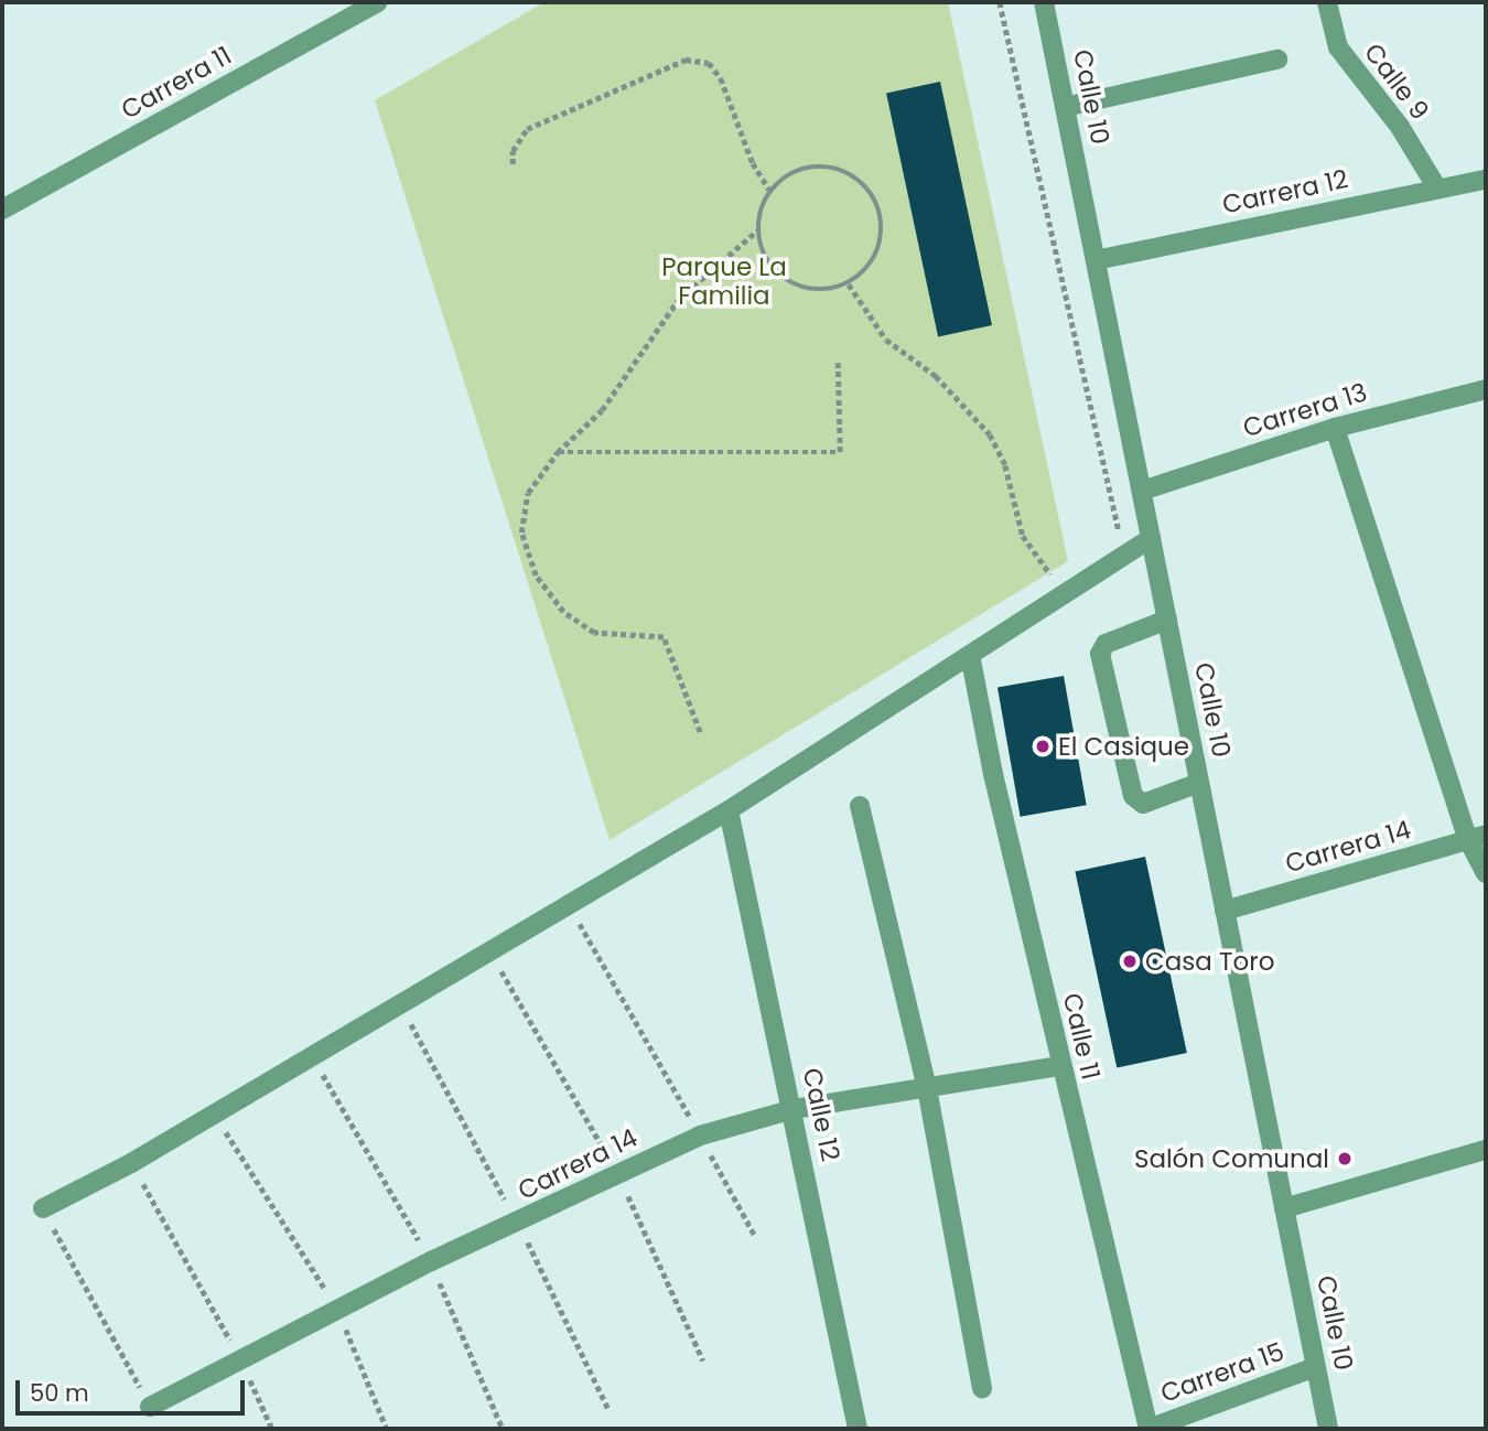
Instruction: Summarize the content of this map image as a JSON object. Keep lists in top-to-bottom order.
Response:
{
  "streets": {
    "street": [
      "Calle 9",
      "Carrera 11",
      "Calle 10",
      "Carrera 12",
      "Carrera 13",
      "Carrera 14",
      "Calle 11",
      "Calle 12",
      "Carrera 15"
    ]
  },
  "crossings": [
    ["Calle 9", "Carrera 12"],
    ["Calle 10", "Carrera 12"],
    ["Calle 10", "Carrera 13"],
    ["Calle 10", "Carrera 14"],
    ["Calle 10", "Carrera 15"],
    ["Carrera 14", "Calle 11"],
    ["Carrera 14", "Calle 12"],
    ["Calle 11", "Carrera 15"]
  ],
  "parks": ["Parque La Familia"],
  "places": ["El Casique", "Casa Toro", "Salón Comunal"],
  "scale_bar": "50 m"
}
